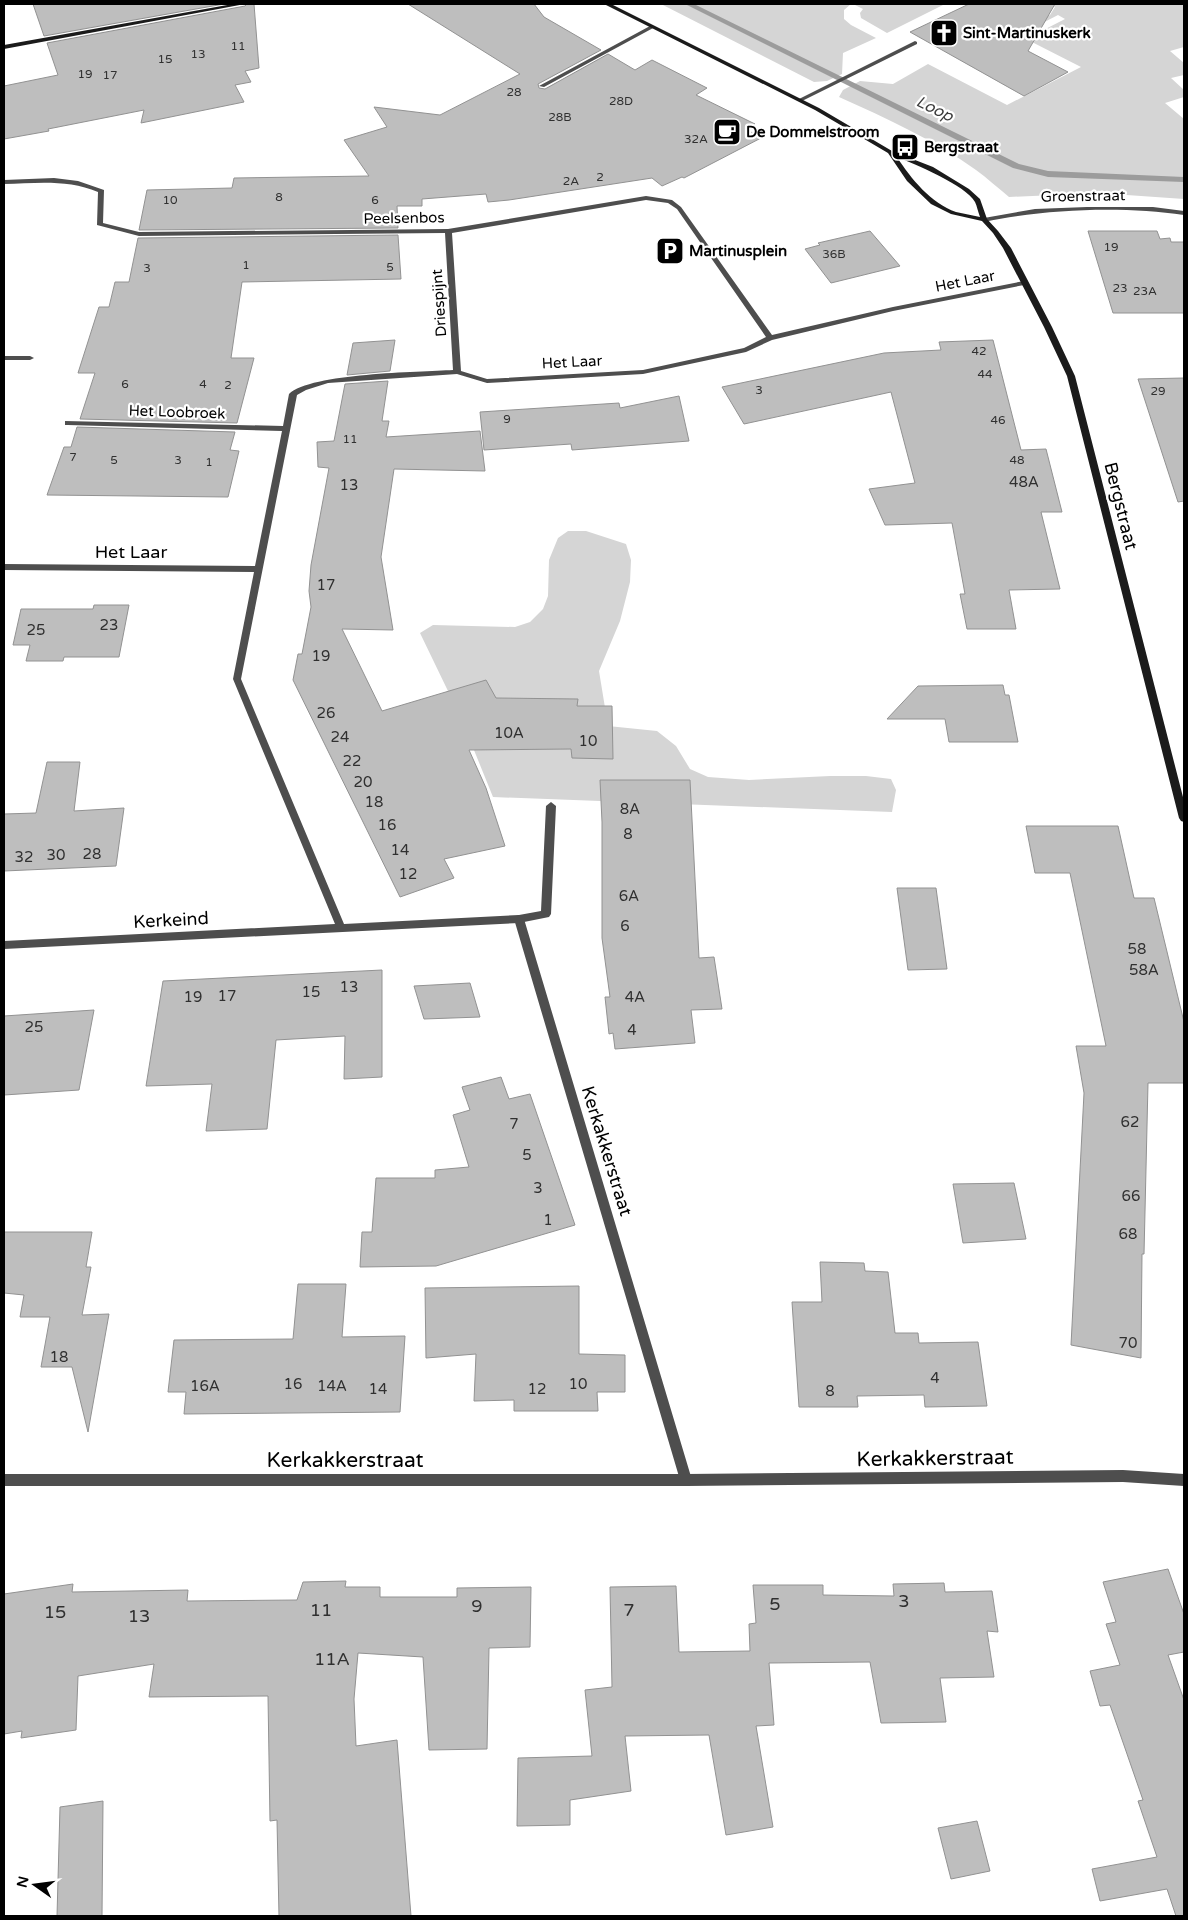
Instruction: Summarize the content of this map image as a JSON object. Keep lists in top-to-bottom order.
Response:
{
  "streets": {
    "street": [
      "Groenstraat",
      "Peelsenbos",
      "Het Laar",
      "Driespijnt",
      "Het Loobroek",
      "Bergstraat",
      "Kerkeind",
      "Kerkakkerstraat"
    ]
  },
  "crossings": [
    ["Groenstraat", "Bergstraat"],
    ["Peelsenbos", "Het Laar"],
    ["Peelsenbos", "Driespijnt"],
    ["Het Laar", "Driespijnt"],
    ["Het Laar", "Het Loobroek"],
    ["Het Laar", "Bergstraat"],
    ["Het Laar", "Kerkeind"],
    ["Kerkeind", "Kerkakkerstraat"]
  ],
  "water": ["Loop"],
  "places": {
    "church": ["Sint-Martinuskerk"],
    "cafe": ["De Dommelstroom"],
    "bus stop": ["Bergstraat"],
    "parking": ["Martinusplein"]
  },
  "house_numbers": [
    "11",
    "13",
    "15",
    "19",
    "17",
    "28",
    "28D",
    "28B",
    "32A",
    "2",
    "2A",
    "8",
    "10",
    "6",
    "19",
    "36B",
    "1",
    "5",
    "3",
    "23",
    "23A",
    "42",
    "44",
    "6",
    "4",
    "2",
    "3",
    "29",
    "9",
    "46",
    "11",
    "7",
    "5",
    "3",
    "48",
    "1",
    "48A",
    "13",
    "17",
    "23",
    "25",
    "19",
    "26",
    "10A",
    "24",
    "10",
    "22",
    "20",
    "18",
    "8A",
    "16",
    "8",
    "14",
    "28",
    "30",
    "32",
    "12",
    "6A",
    "6",
    "58",
    "58A",
    "13",
    "15",
    "17",
    "19",
    "4A",
    "25",
    "4",
    "62",
    "7",
    "5",
    "3",
    "66",
    "1",
    "68",
    "70",
    "18",
    "4",
    "16",
    "10",
    "16A",
    "14A",
    "14",
    "12",
    "8",
    "3",
    "5",
    "9",
    "11",
    "7",
    "15",
    "13",
    "11A"
  ],
  "north": "left"
}
